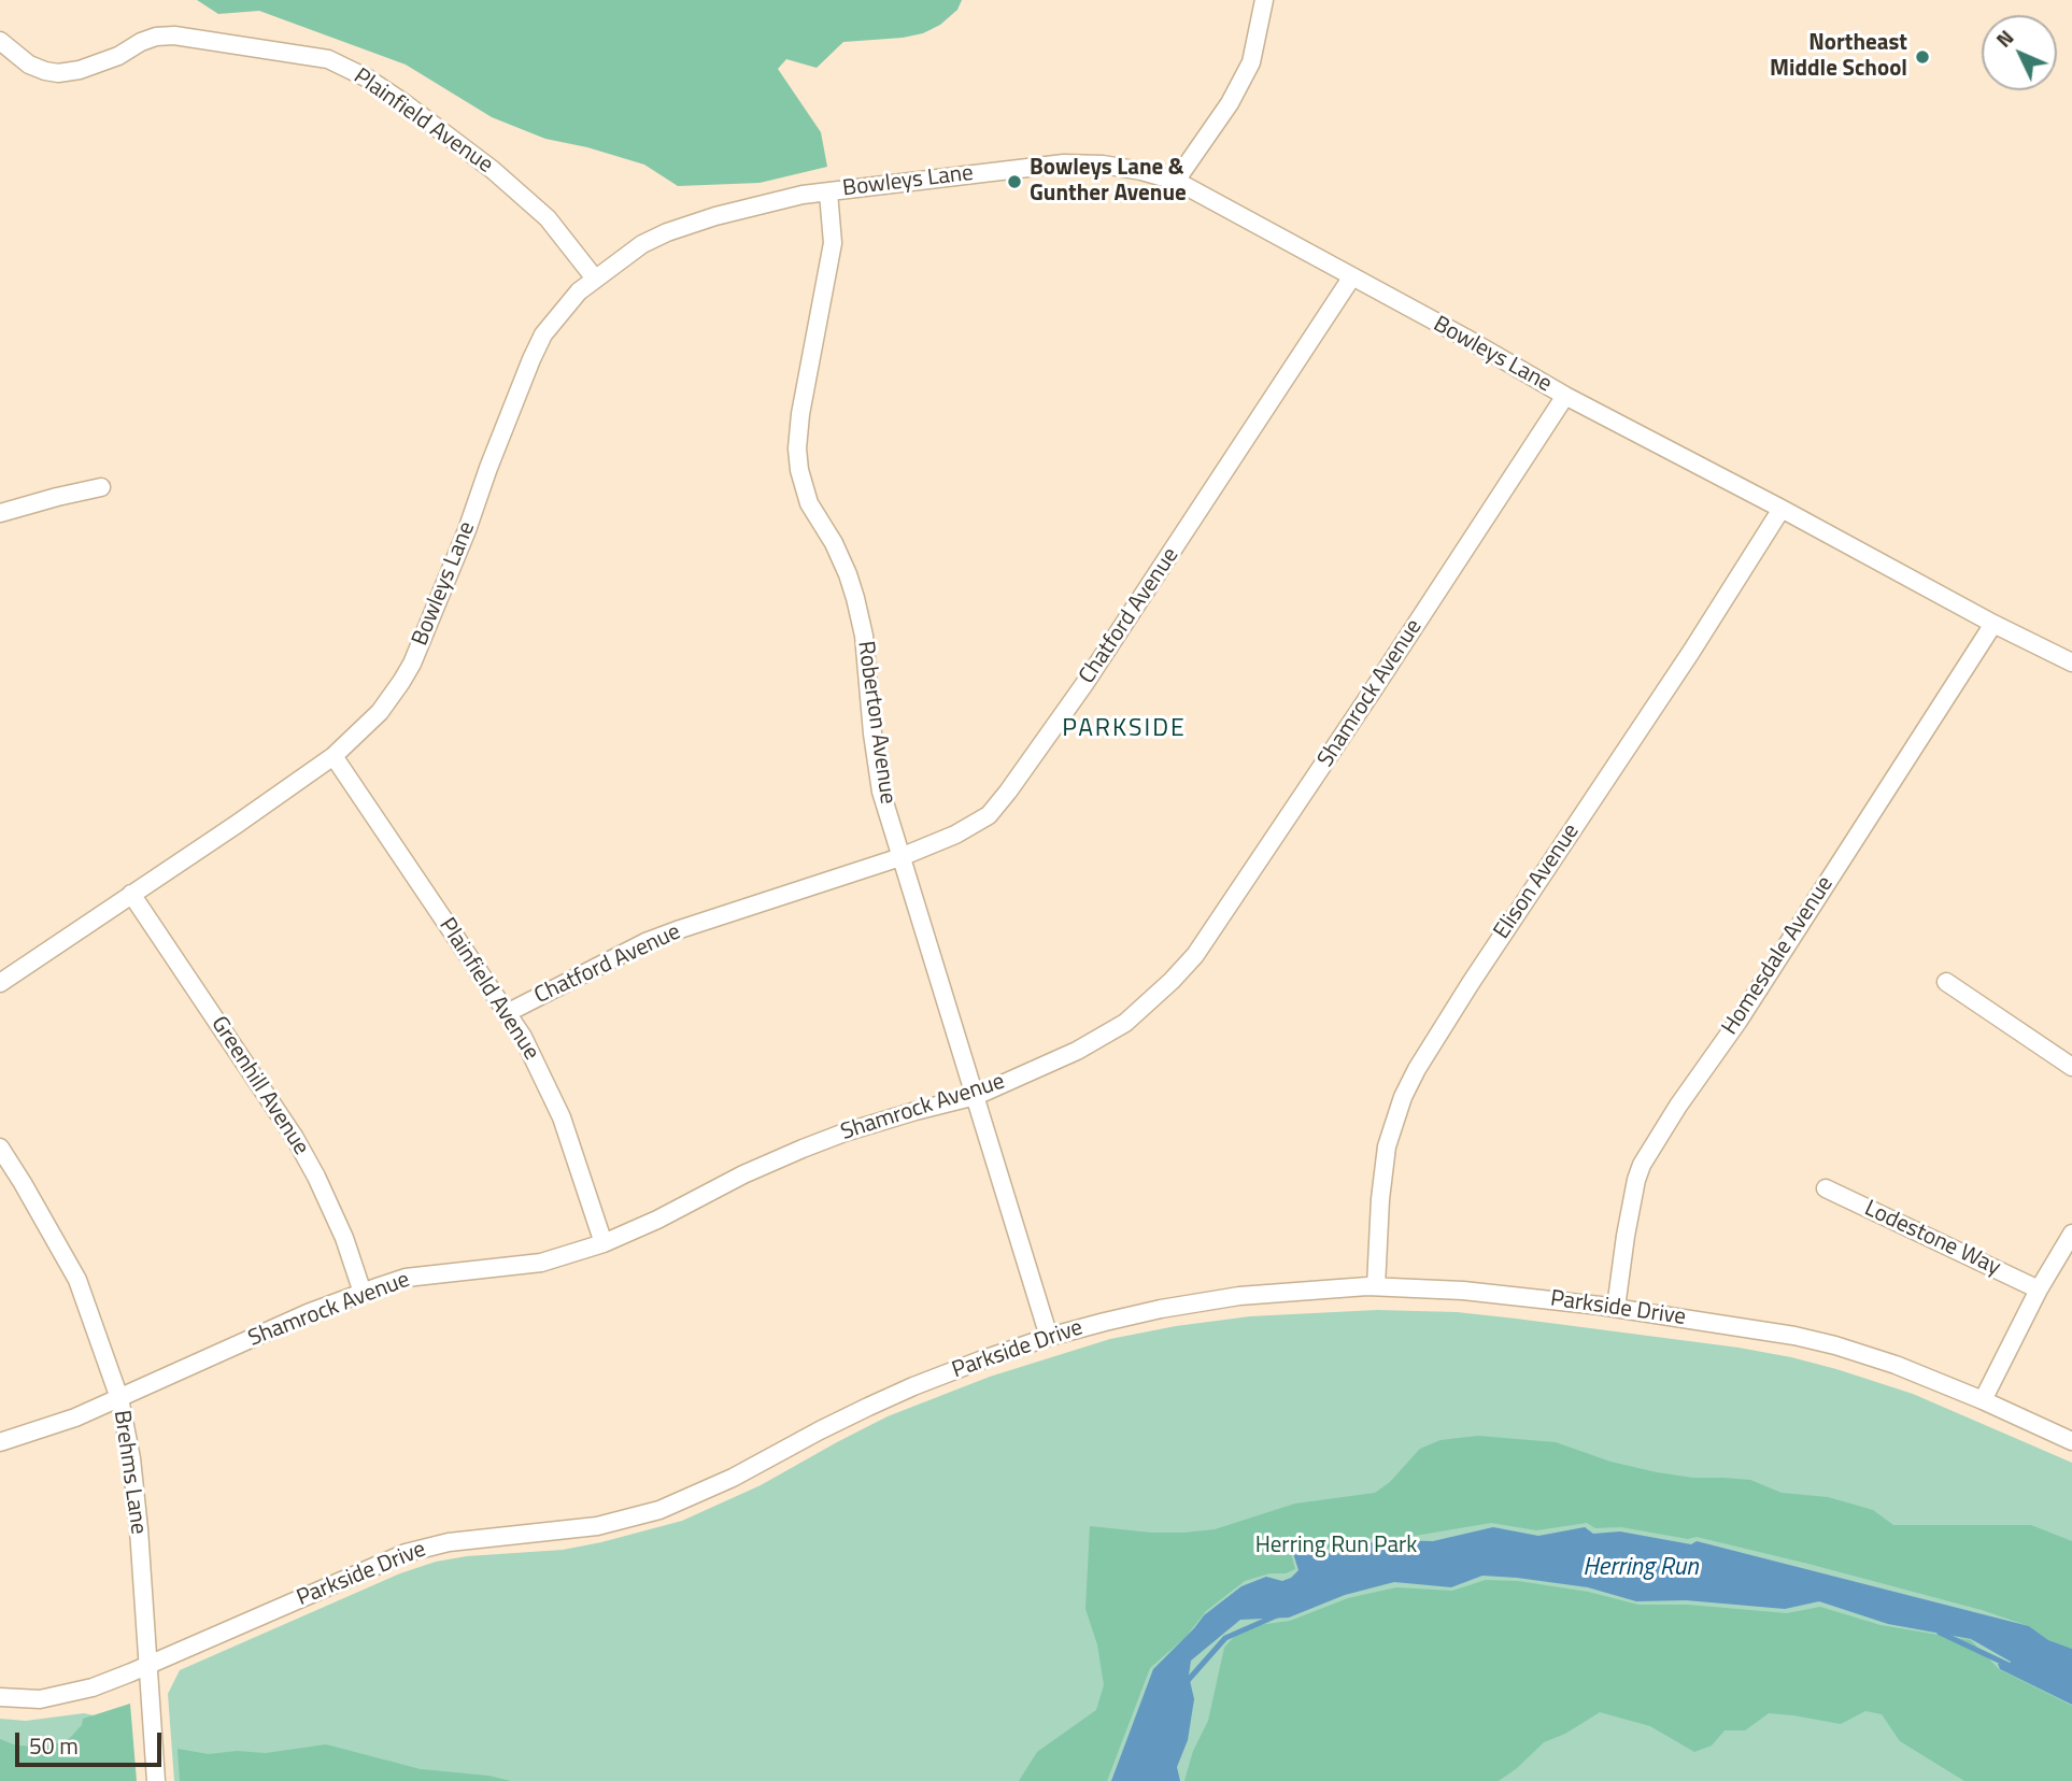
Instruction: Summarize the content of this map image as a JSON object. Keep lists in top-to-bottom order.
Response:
{
  "streets": {
    "street": [
      "Plainfield Avenue",
      "Bowleys Lane",
      "Chatford Avenue",
      "Shamrock Avenue",
      "Roberton Avenue",
      "Elison Avenue",
      "Homesdale Avenue",
      "Greenhill Avenue",
      "Lodestone Way",
      "Parkside Drive",
      "Brehms Lane"
    ]
  },
  "crossings": [
    ["Plainfield Avenue", "Bowleys Lane"],
    ["Plainfield Avenue", "Chatford Avenue"],
    ["Plainfield Avenue", "Shamrock Avenue"],
    ["Bowleys Lane", "Chatford Avenue"],
    ["Bowleys Lane", "Shamrock Avenue"],
    ["Bowleys Lane", "Roberton Avenue"],
    ["Bowleys Lane", "Elison Avenue"],
    ["Bowleys Lane", "Homesdale Avenue"],
    ["Bowleys Lane", "Greenhill Avenue"],
    ["Chatford Avenue", "Roberton Avenue"],
    ["Shamrock Avenue", "Roberton Avenue"],
    ["Shamrock Avenue", "Greenhill Avenue"],
    ["Shamrock Avenue", "Brehms Lane"],
    ["Roberton Avenue", "Parkside Drive"],
    ["Elison Avenue", "Parkside Drive"],
    ["Homesdale Avenue", "Parkside Drive"],
    ["Parkside Drive", "Brehms Lane"]
  ],
  "districts": ["PARKSIDE"],
  "water": ["Herring Run"],
  "parks": ["Herring Run Park"],
  "places": ["Northeast Middle School", "Bowleys Lane & Gunther Avenue"],
  "scale_bar": "50 m",
  "north": "top left"
}
